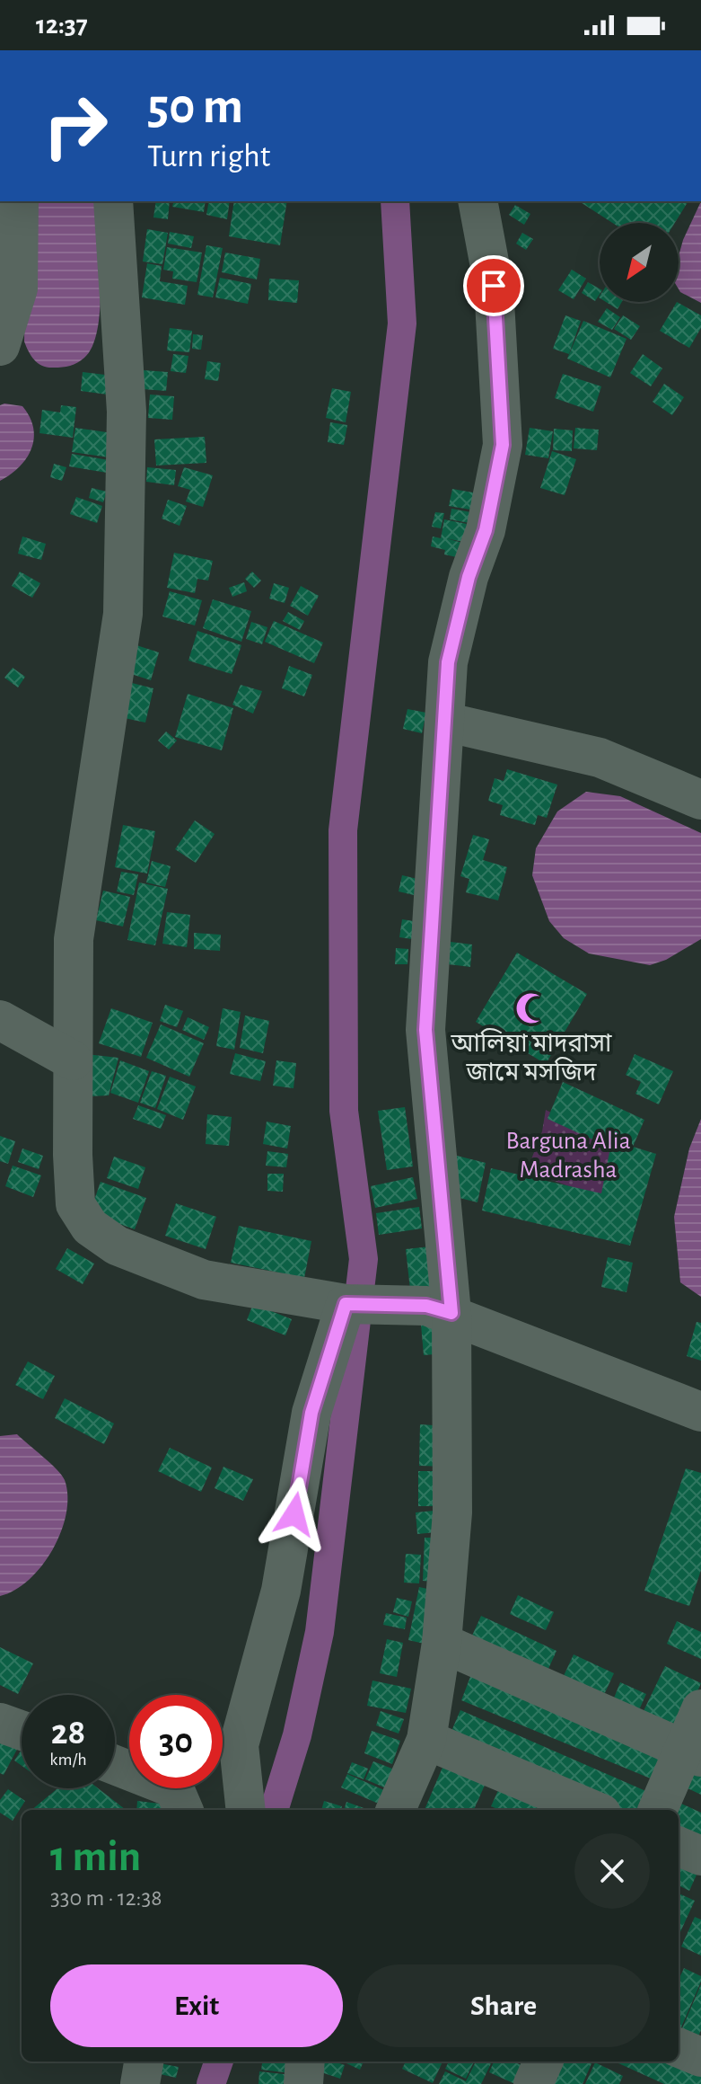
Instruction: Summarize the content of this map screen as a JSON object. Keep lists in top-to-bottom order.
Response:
{
  "parks": ["Barguna Alia Madrasha"],
  "places": {
    "mosque": ["আলিয়া মাদরাসা জামে মসজিদ"]
  },
  "north": "bottom left",
  "page": {
    "status": "12:37",
    "turn": ["50 m", "Turn right"],
    "speed": "28 km/h",
    "limit": "30",
    "heading": ["1 min", "330 m · 12:38"],
    "buttons": ["Exit", "Share"]
  }
}
